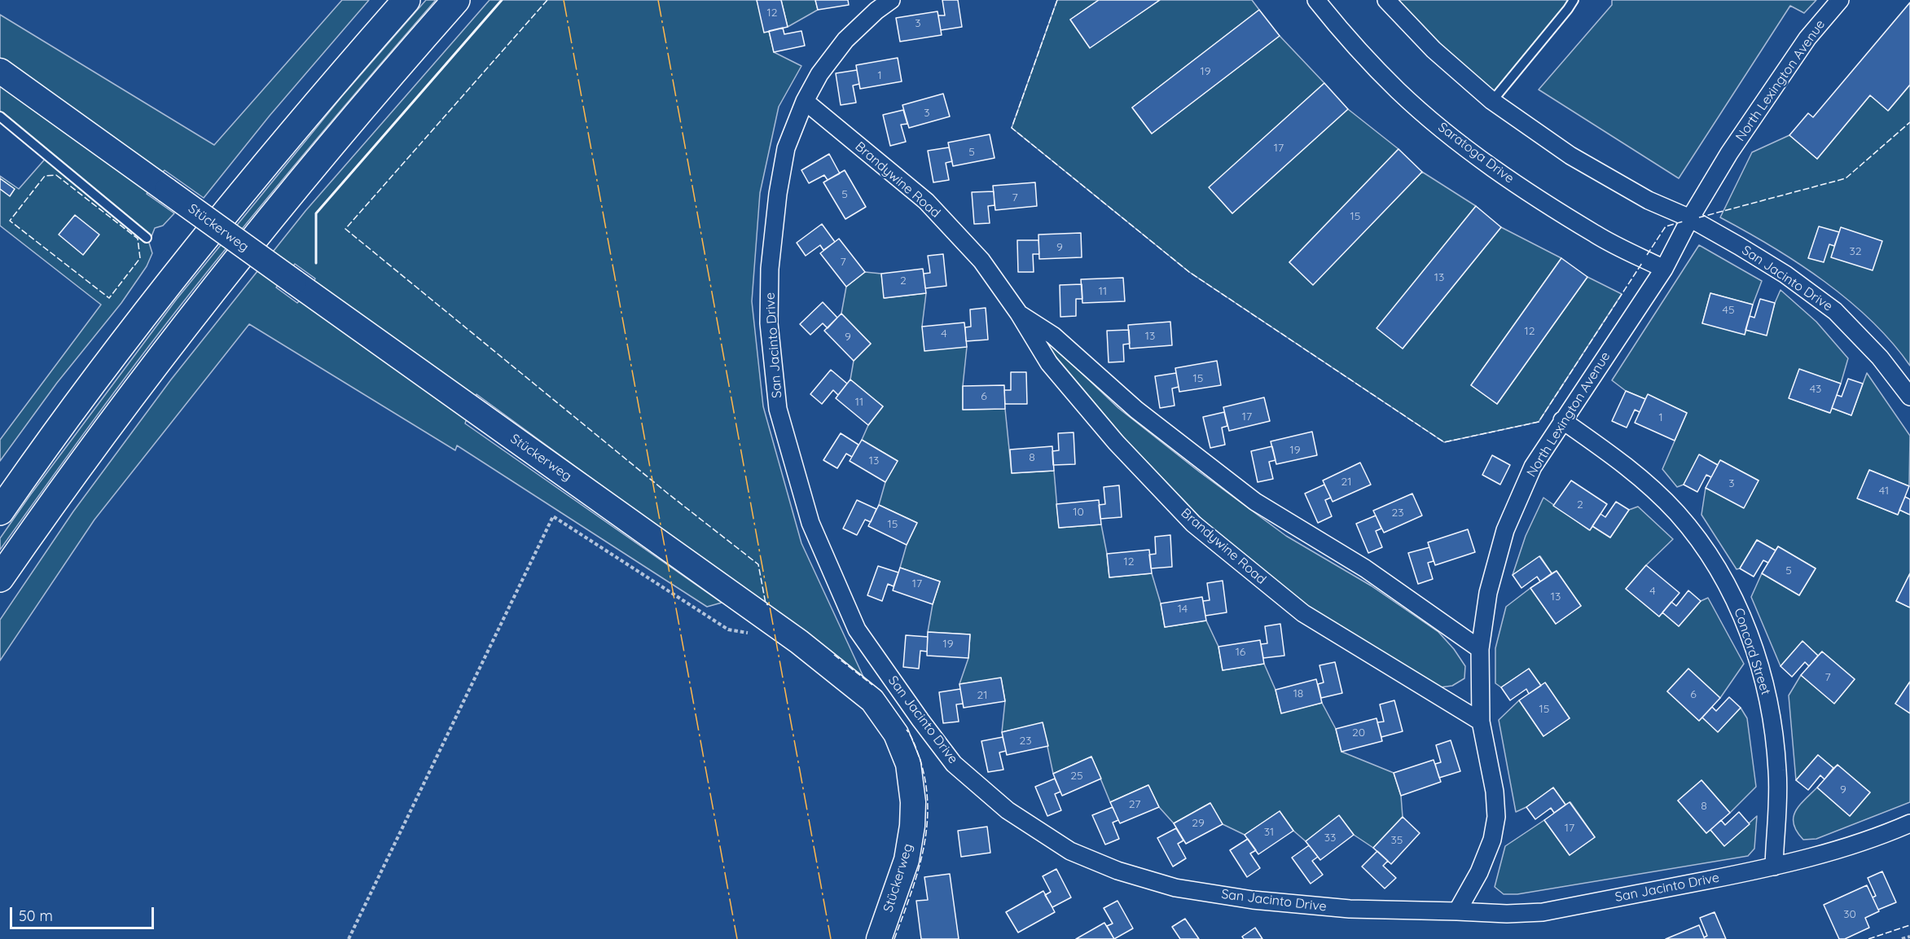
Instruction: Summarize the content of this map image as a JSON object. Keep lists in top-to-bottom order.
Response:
{
  "streets": {
    "street": [
      "North Lexington Avenue",
      "Saratoga Drive",
      "Brandywine Road",
      "Stückerweg",
      "San Jacinto Drive",
      "Concord Street"
    ]
  },
  "crossings": [
    ["North Lexington Avenue", "Saratoga Drive"],
    ["North Lexington Avenue", "Brandywine Road"],
    ["North Lexington Avenue", "San Jacinto Drive"],
    ["North Lexington Avenue", "Concord Street"],
    ["Brandywine Road", "San Jacinto Drive"],
    ["San Jacinto Drive", "Concord Street"]
  ],
  "house_numbers": [
    "12",
    "3",
    "19",
    "1",
    "3",
    "17",
    "5",
    "5",
    "7",
    "15",
    "9",
    "32",
    "7",
    "13",
    "2",
    "11",
    "45",
    "12",
    "4",
    "13",
    "9",
    "15",
    "43",
    "6",
    "11",
    "17",
    "1",
    "19",
    "8",
    "13",
    "21",
    "3",
    "41",
    "2",
    "10",
    "23",
    "15",
    "12",
    "5",
    "17",
    "4",
    "13",
    "14",
    "19",
    "16",
    "7",
    "18",
    "6",
    "21",
    "15",
    "20",
    "23",
    "25",
    "9",
    "27",
    "8",
    "29",
    "17",
    "31",
    "33",
    "35",
    "30"
  ],
  "scale_bar": "50 m"
}
